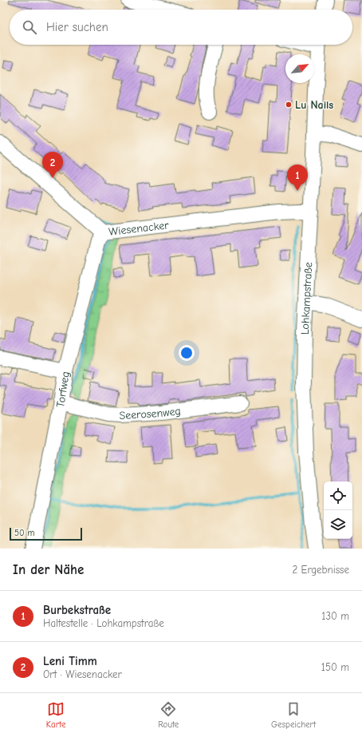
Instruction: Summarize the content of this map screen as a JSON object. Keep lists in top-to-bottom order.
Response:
{
  "streets": {
    "street": [
      "Wiesenacker",
      "Lohkampstraße",
      "Torfweg",
      "Seerosenweg"
    ]
  },
  "crossings": [
    ["Wiesenacker", "Lohkampstraße"],
    ["Wiesenacker", "Torfweg"],
    ["Torfweg", "Seerosenweg"]
  ],
  "places": ["Lu Nails"],
  "scale_bar": "50 m",
  "north": "top right",
  "page": {
    "search": "Hier suchen",
    "pins": ["2", "1"],
    "scale": "50 m",
    "heading": ["In der Nähe", "2 Ergebnisse"],
    "list": [
      {
        "mark": "1",
        "name": "Burbekstraße",
        "note": "Haltestelle · Lohkampstraße",
        "value": "130 m"
      },
      {
        "mark": "2",
        "name": "Leni Timm",
        "note": "Ort · Wiesenacker",
        "value": "150 m"
      }
    ],
    "nav": ["Karte", "Route", "Gespeichert"]
  }
}
